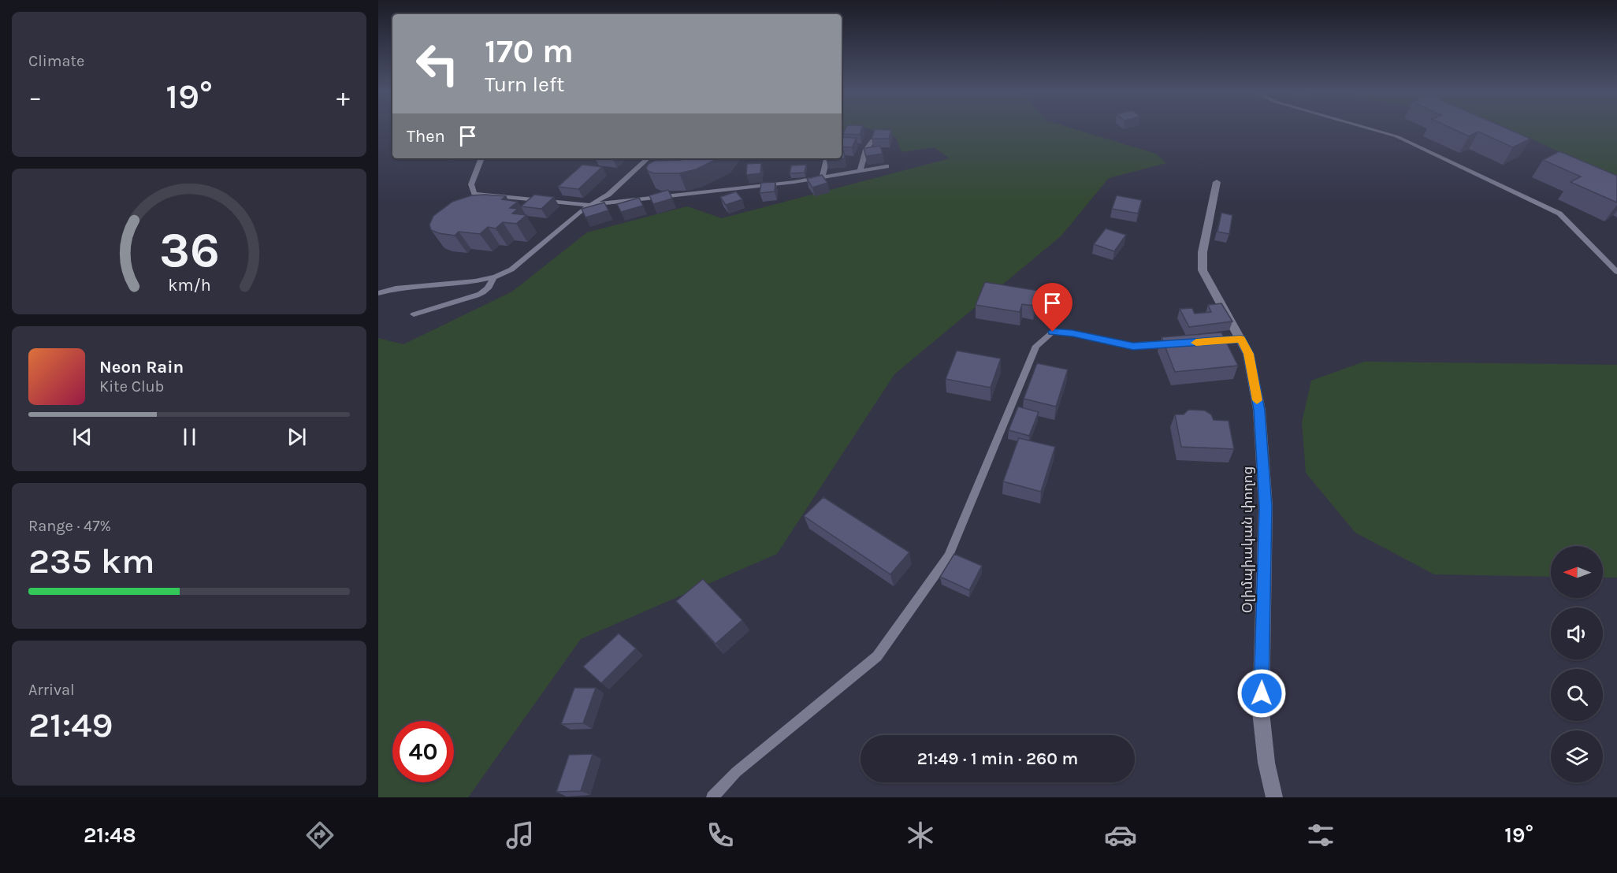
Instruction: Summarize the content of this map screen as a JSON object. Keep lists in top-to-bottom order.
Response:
{
  "streets": {
    "street": ["Օլիմպիական փողոց"]
  },
  "north": "left",
  "page": {
    "tile": [
      "Climate",
      ["Range · 47%", "235 km"],
      ["Arrival", "21:49"]
    ],
    "turn": ["170 m", "Turn left"],
    "heat": ["−", "19°", "+"],
    "then": "Then",
    "song": ["Neon Rain", "Kite Club"],
    "limit": "40",
    "trip": "21:49 · 1 min · 260 m",
    "tabs": ["21:48", "19°"],
    "gauge": ["36", "km/h"]
  }
}
